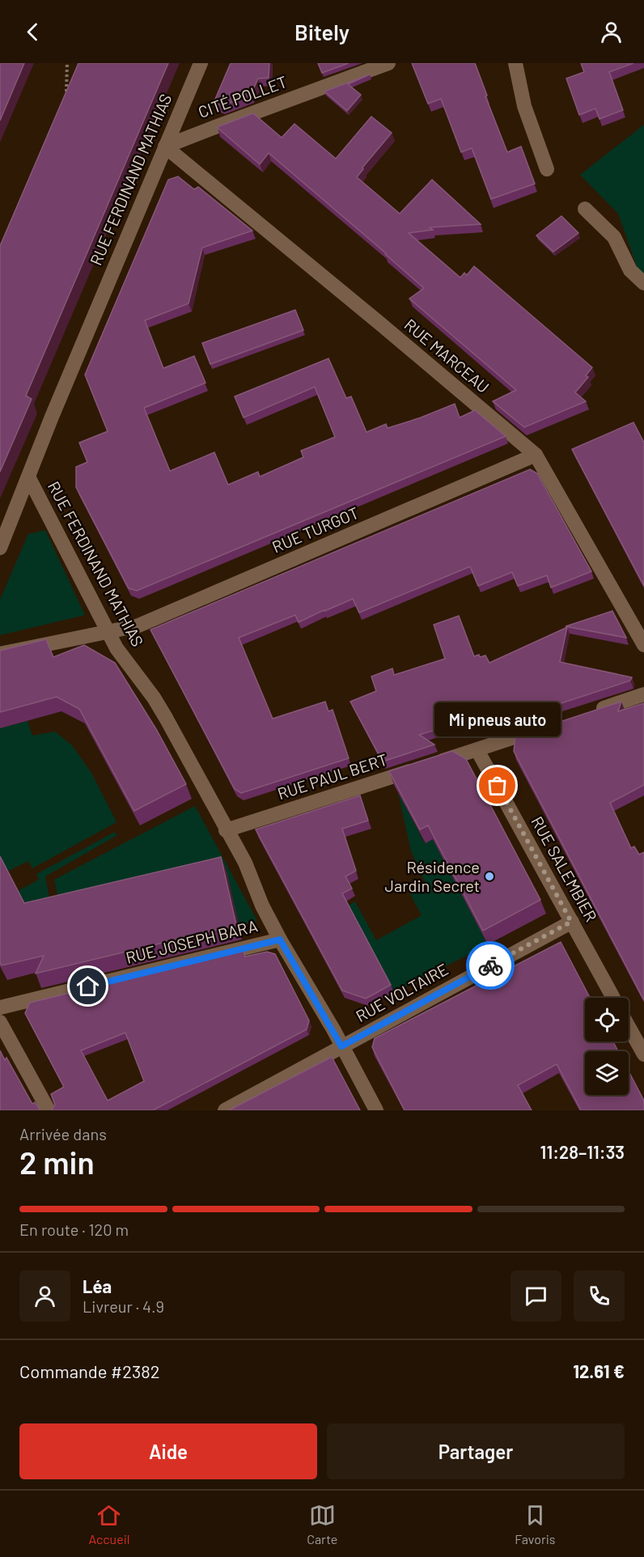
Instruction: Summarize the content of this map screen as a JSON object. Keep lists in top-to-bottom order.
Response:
{
  "streets": {
    "street": [
      "CITÉ POLLET",
      "RUE FERDINAND MATHIAS",
      "RUE MARCEAU",
      "RUE TURGOT",
      "RUE PAUL BERT",
      "RUE SALEMBIER",
      "RUE JOSEPH BARA",
      "RUE VOLTAIRE"
    ]
  },
  "crossings": [
    ["CITÉ POLLET", "RUE FERDINAND MATHIAS"],
    ["CITÉ POLLET", "RUE MARCEAU"],
    ["RUE FERDINAND MATHIAS", "RUE MARCEAU"],
    ["RUE FERDINAND MATHIAS", "RUE TURGOT"],
    ["RUE FERDINAND MATHIAS", "RUE PAUL BERT"],
    ["RUE FERDINAND MATHIAS", "RUE JOSEPH BARA"],
    ["RUE FERDINAND MATHIAS", "RUE VOLTAIRE"],
    ["RUE MARCEAU", "RUE TURGOT"],
    ["RUE PAUL BERT", "RUE SALEMBIER"],
    ["RUE SALEMBIER", "RUE VOLTAIRE"]
  ],
  "places": ["Mi pneus auto", "Résidence Jardin Secret"],
  "page": {
    "header": "Bitely",
    "bubble": "Mi pneus auto",
    "heading": ["2 min", "Arrivée dans", "11:28–11:33"],
    "panel": [
      "Léa",
      "Livreur · 4.9",
      "Commande #2382",
      "12.61 €"
    ],
    "bar": "En route · 120 m",
    "buttons": ["Aide", "Partager"],
    "tabs": ["Accueil", "Carte", "Favoris"]
  }
}
